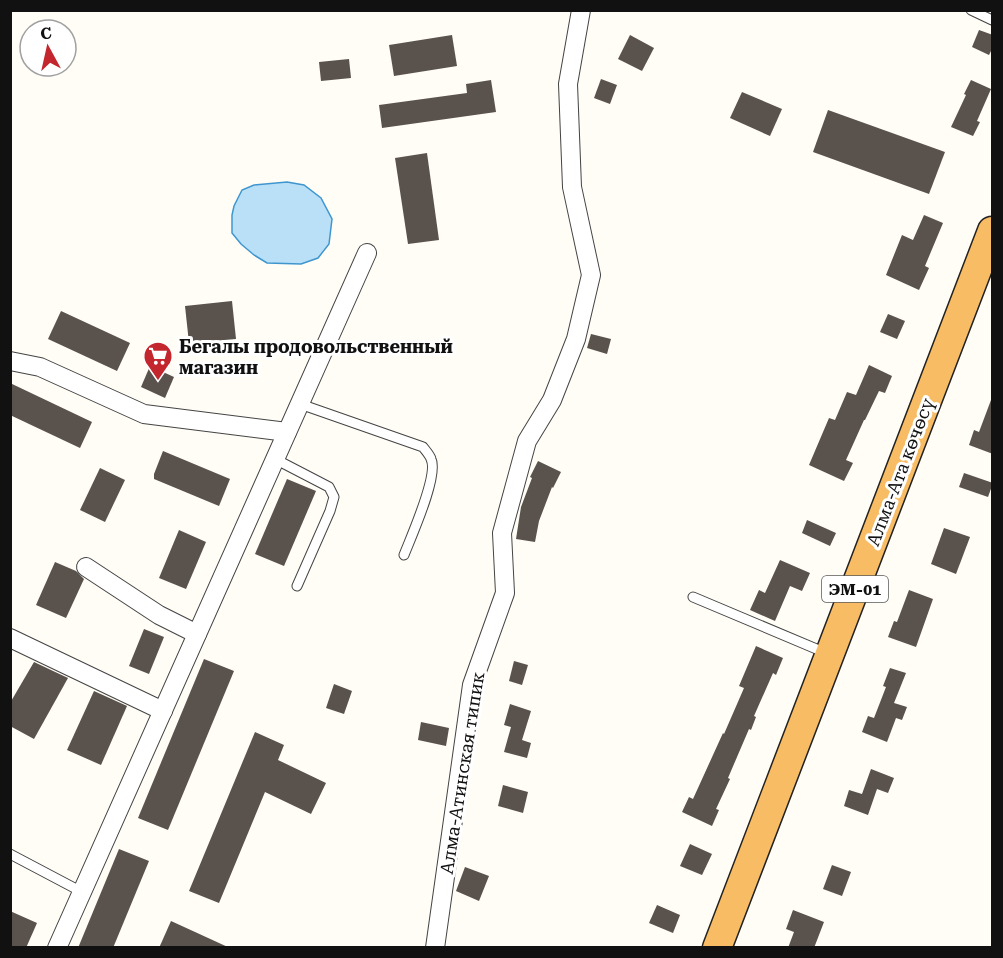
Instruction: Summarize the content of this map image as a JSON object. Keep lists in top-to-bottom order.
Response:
{
  "streets": {
    "highway": ["Алма-Ата көчөсү", "ЭМ-01"],
    "street": ["Алма-Атинская типик"]
  },
  "places": {
    "supermarket": ["Бегалы продовольственный магазин"]
  },
  "north": "top"
}
